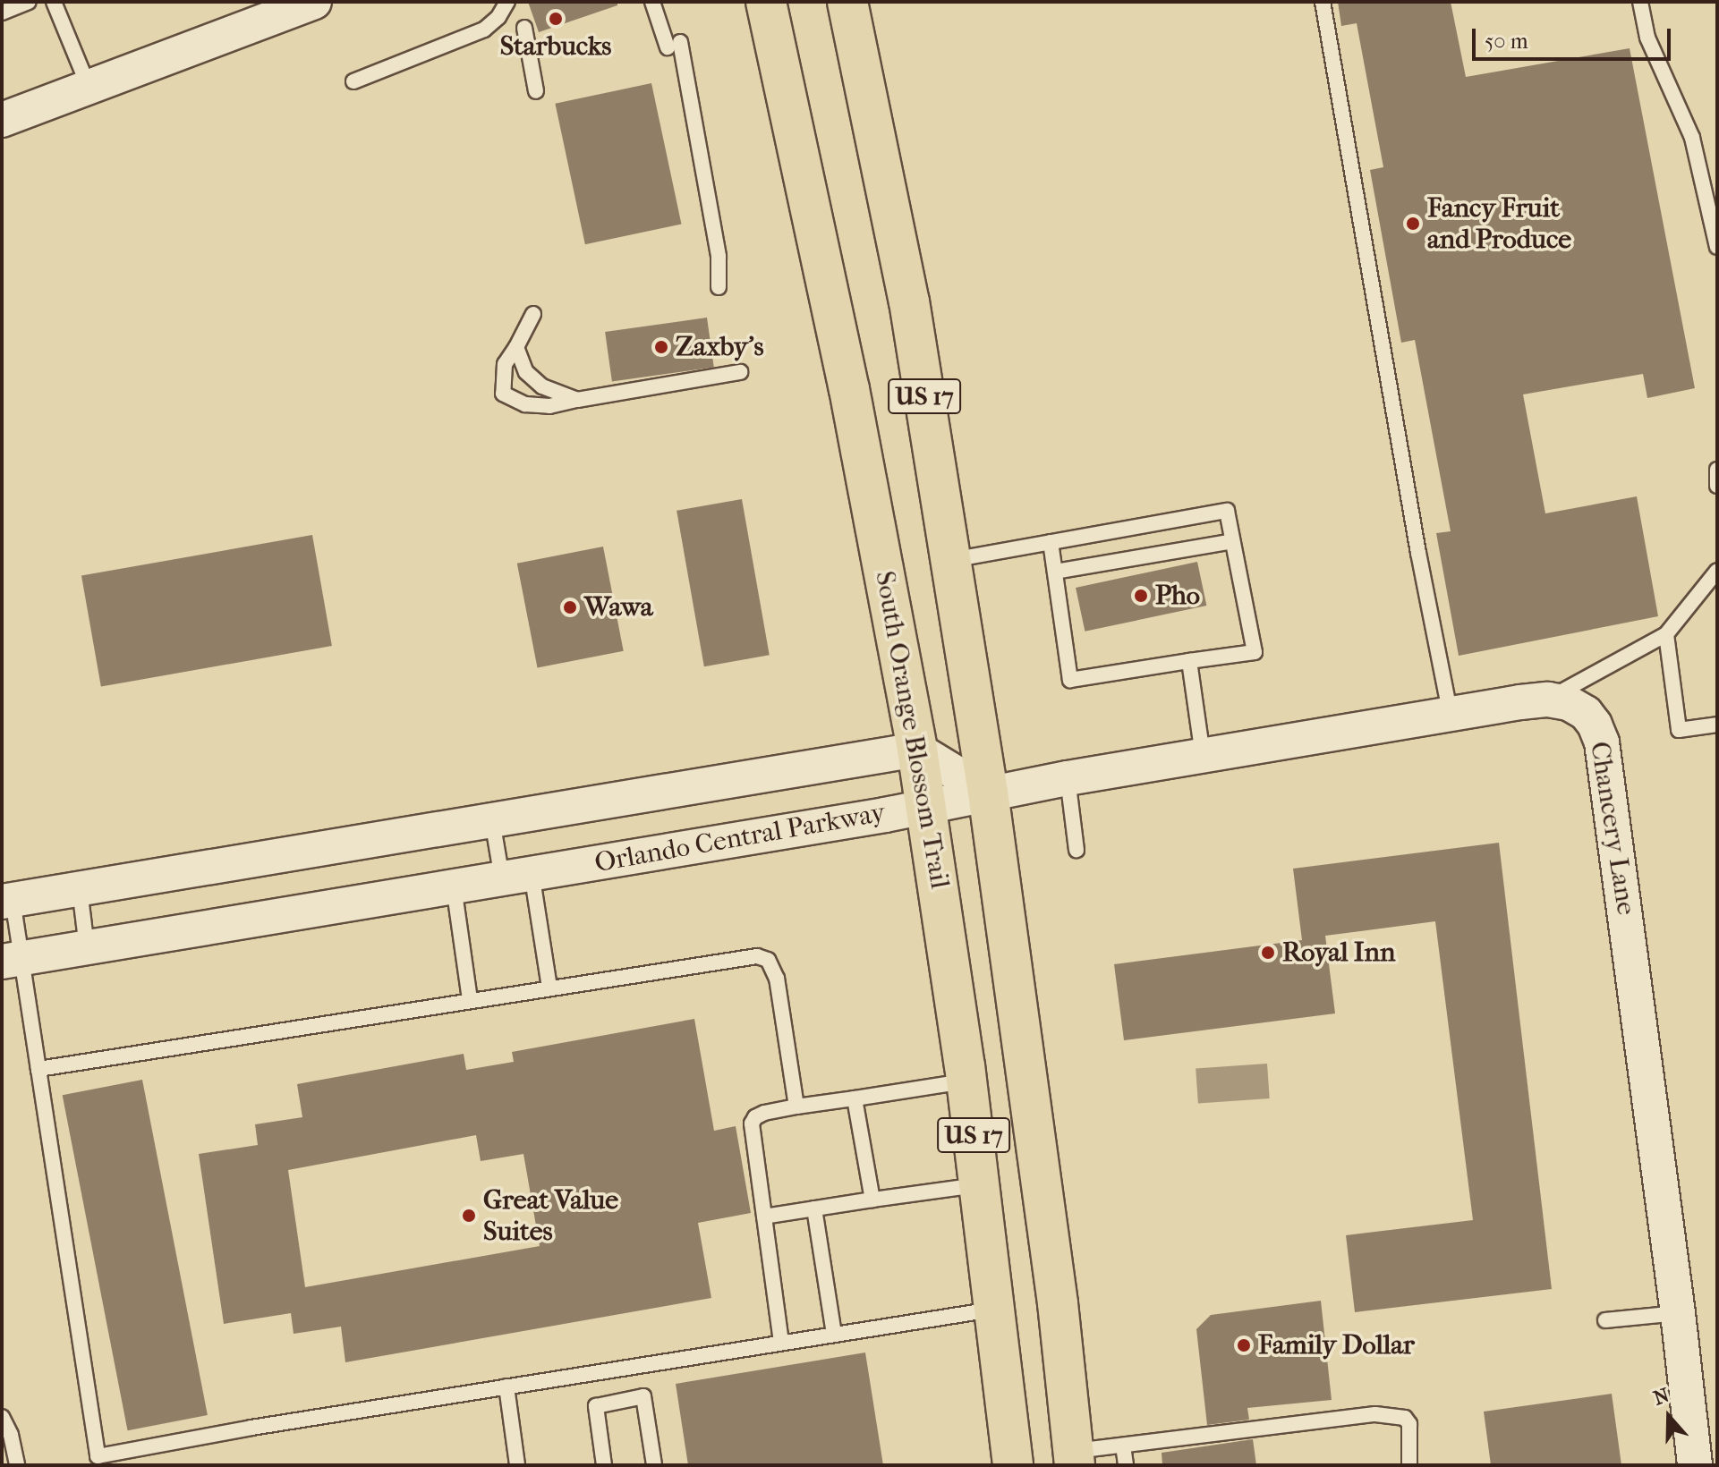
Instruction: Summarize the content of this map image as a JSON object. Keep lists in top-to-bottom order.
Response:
{
  "streets": {
    "main road": ["US 17", "South Orange Blossom Trail"],
    "street": ["Chancery Lane", "Orlando Central Parkway"]
  },
  "crossings": [
    ["US 17", "Chancery Lane"],
    ["US 17", "Orlando Central Parkway"],
    ["South Orange Blossom Trail", "Orlando Central Parkway"],
    ["Chancery Lane", "Orlando Central Parkway"]
  ],
  "places": [
    "Starbucks",
    "Fancy Fruit and Produce",
    "Zaxby's",
    "Pho",
    "Wawa",
    "Royal Inn",
    "Great Value Suites",
    "Family Dollar"
  ],
  "scale_bar": "50 m",
  "north": "top"
}
